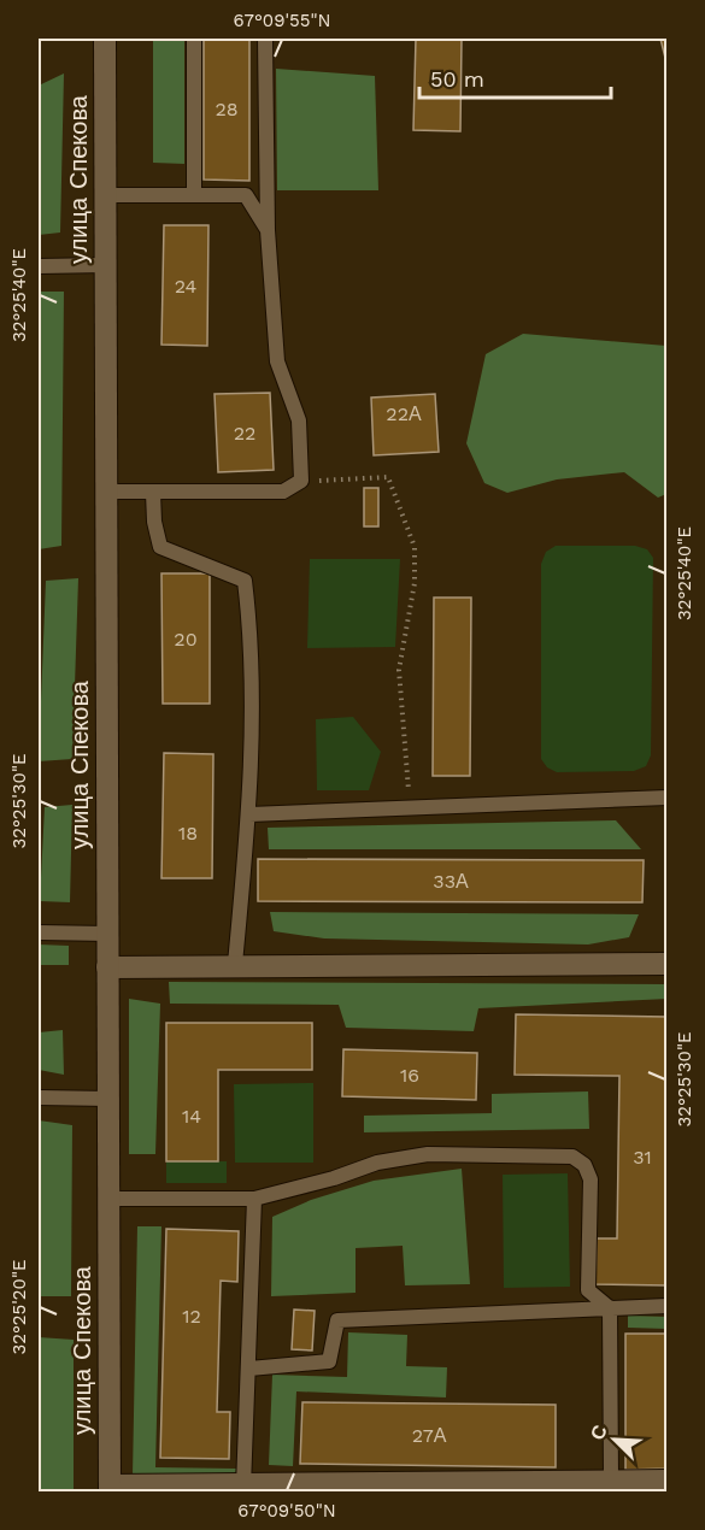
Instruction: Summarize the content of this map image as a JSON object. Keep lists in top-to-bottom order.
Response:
{
  "streets": {
    "main road": ["улица Спекова"]
  },
  "house_numbers": [
    "28",
    "24",
    "22А",
    "22",
    "20",
    "18",
    "33А",
    "16",
    "14",
    "31",
    "12",
    "27А"
  ],
  "scale_bar": "50 m",
  "north": "top left",
  "coordinates": [
    "67°09'55\"N",
    "32°25'40\"E",
    "32°25'30\"E",
    "32°25'20\"E",
    "67°09'50\"N"
  ]
}
